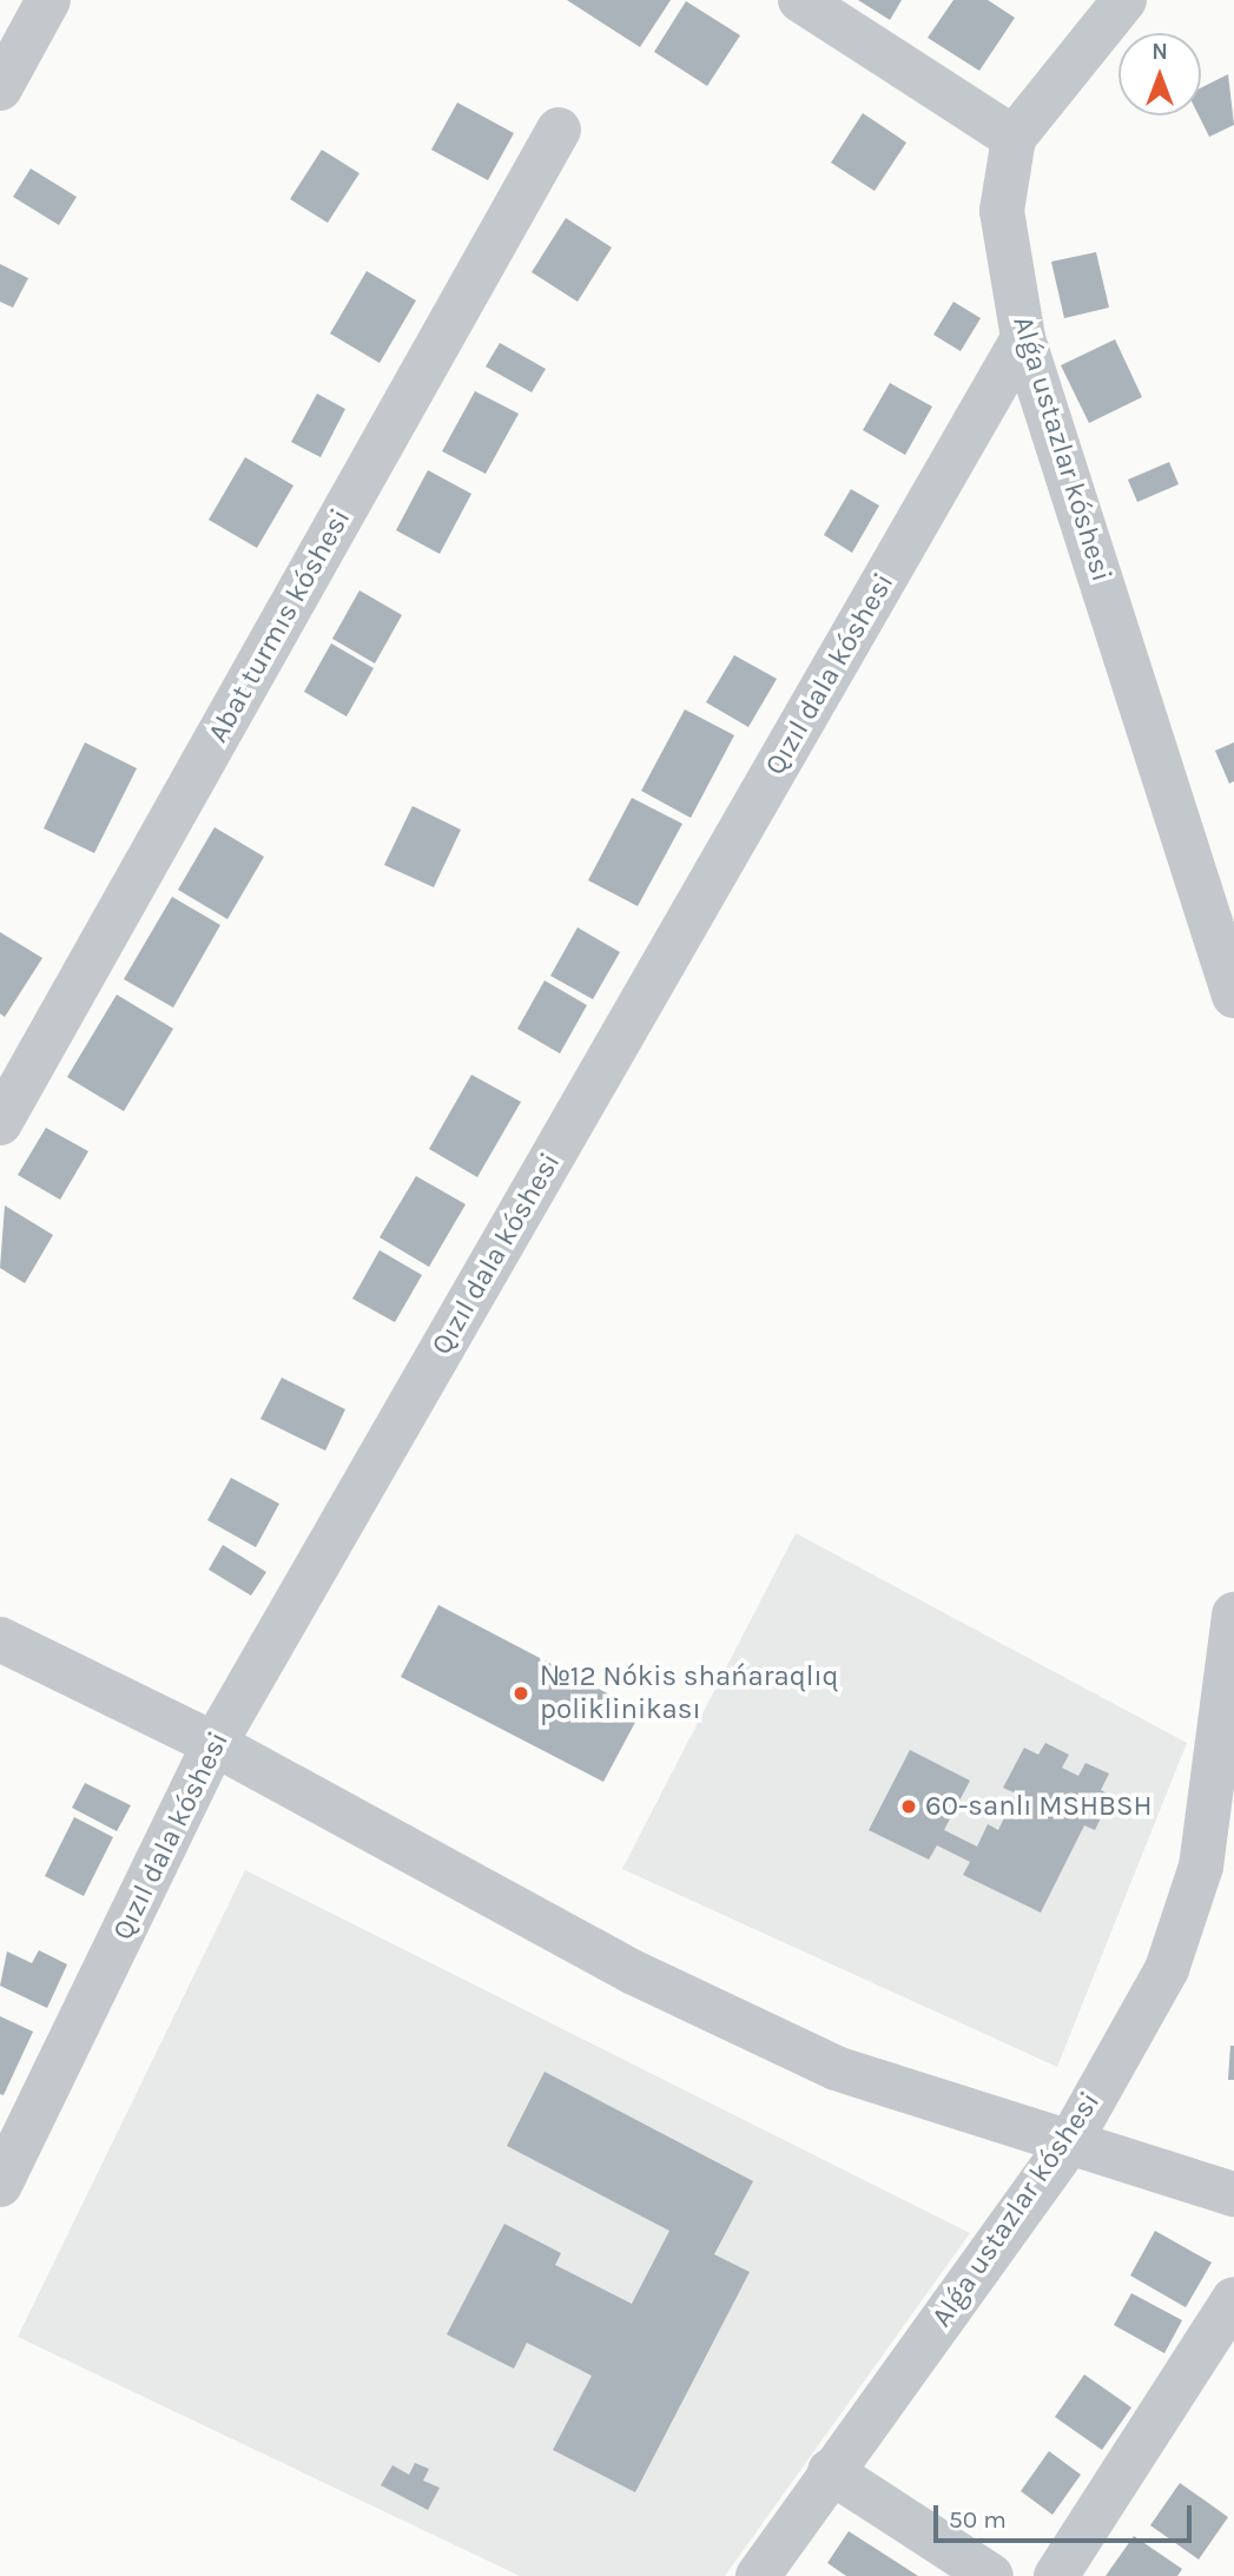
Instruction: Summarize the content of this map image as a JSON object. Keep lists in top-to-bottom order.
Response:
{
  "streets": {
    "street": ["Alǵa ustazlar kóshesi", "Abat turmıs kóshesi", "Qızıl dala kóshesi"]
  },
  "crossings": [
    ["Alǵa ustazlar kóshesi", "Qızıl dala kóshesi"]
  ],
  "places": ["№12 Nókis shańaraqlıq poliklinikası", "60-sanlı MSHBSH"],
  "scale_bar": "50 m",
  "north": "top"
}
